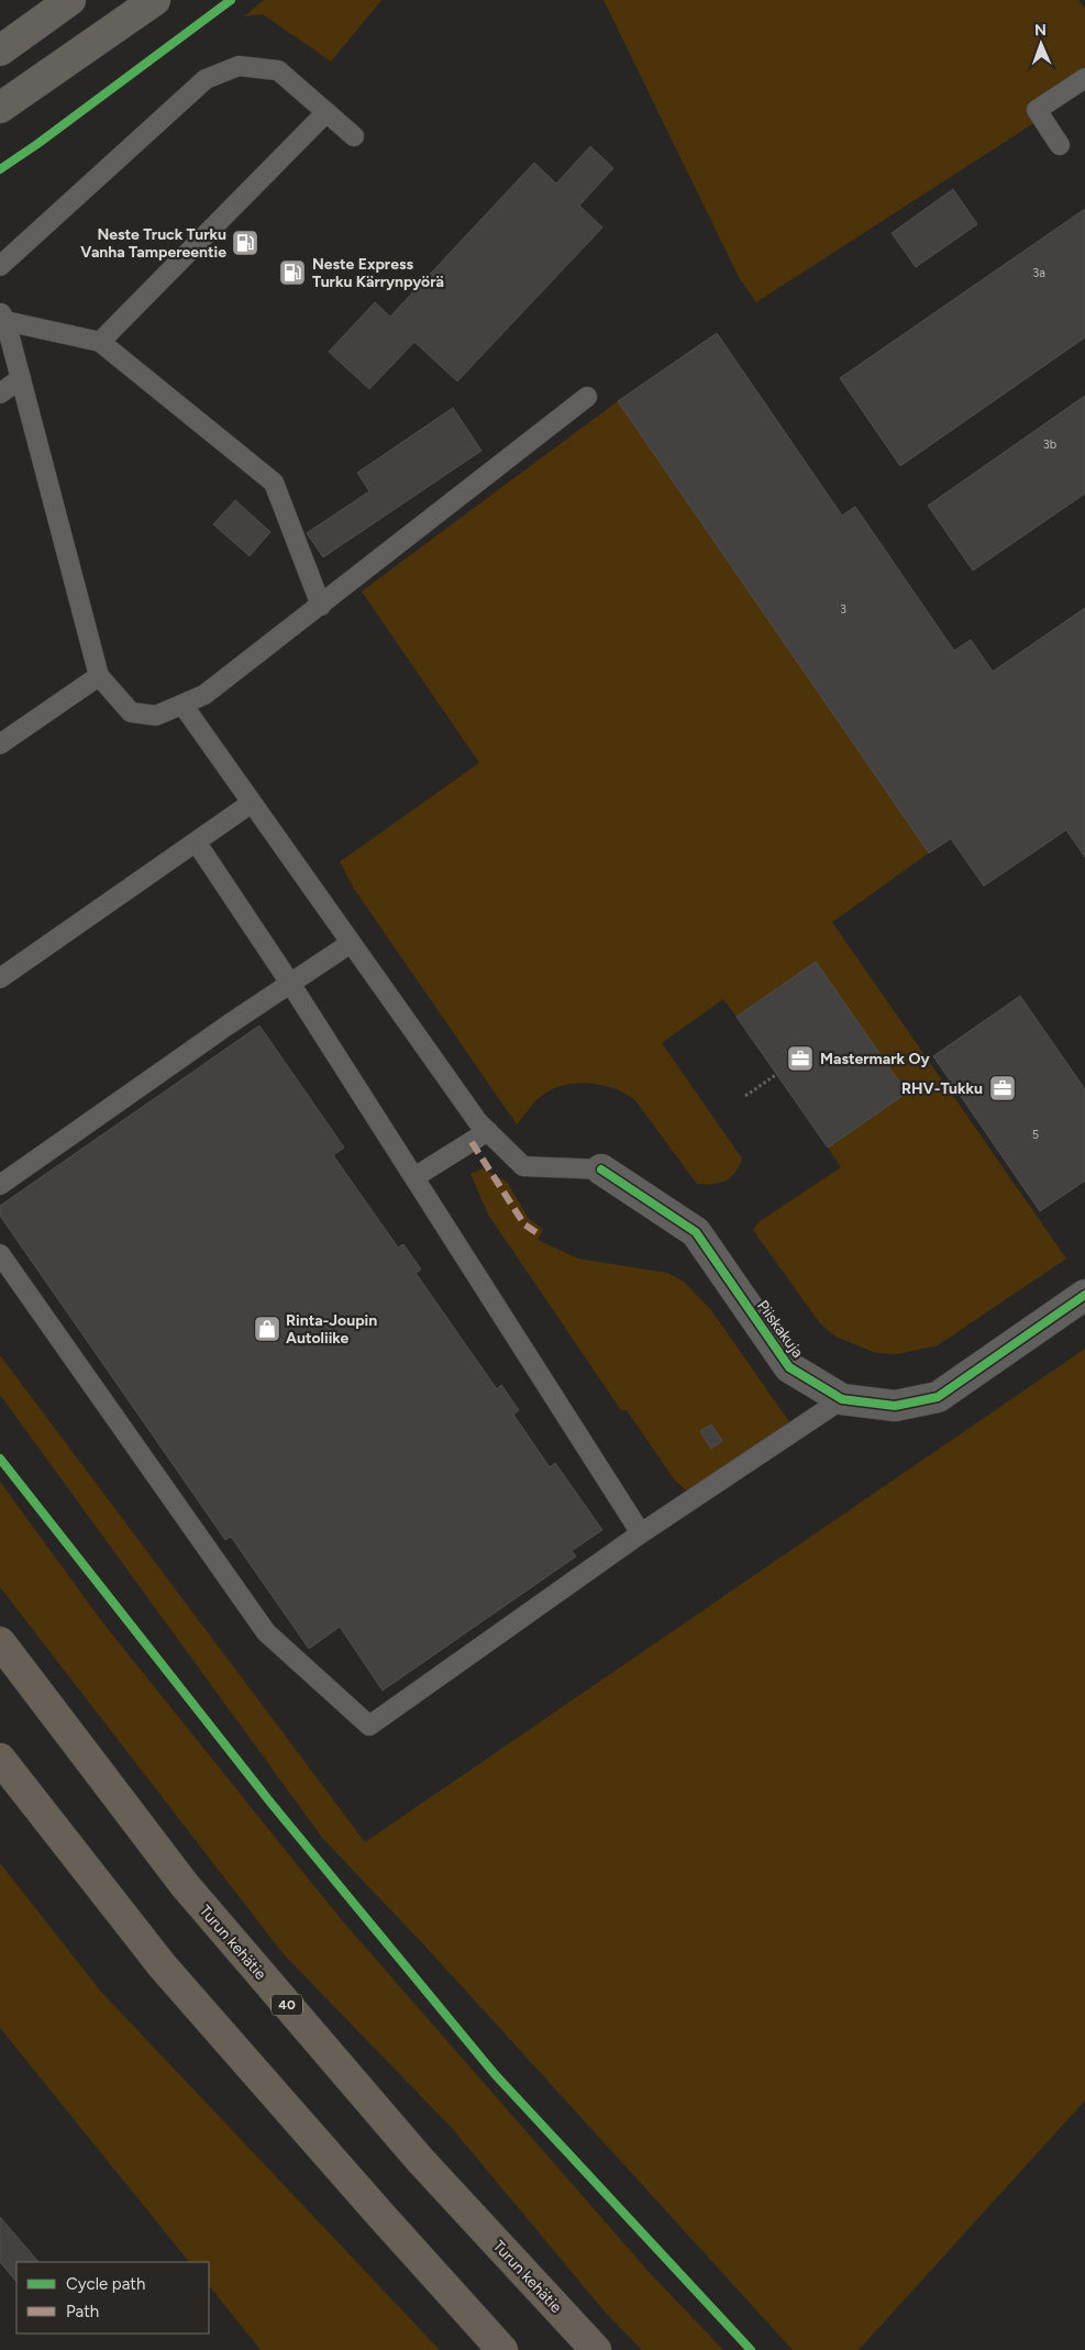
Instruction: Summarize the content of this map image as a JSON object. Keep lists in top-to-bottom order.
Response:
{
  "streets": {
    "highway": ["Turun kehätie", "40"],
    "street": ["Piiskakuja"]
  },
  "places": {
    "fuel station": ["Neste Truck Turku Vanha Tampereentie", "Neste Express Turku Kärrynpyörä"],
    "office": ["Mastermark Oy", "RHV-Tukku"],
    "shop": ["Rinta-Joupin Autoliike"]
  },
  "house_numbers": [
    "3a",
    "3b",
    "3",
    "5"
  ],
  "legend": ["Cycle path", "Path"],
  "north": "top"
}
